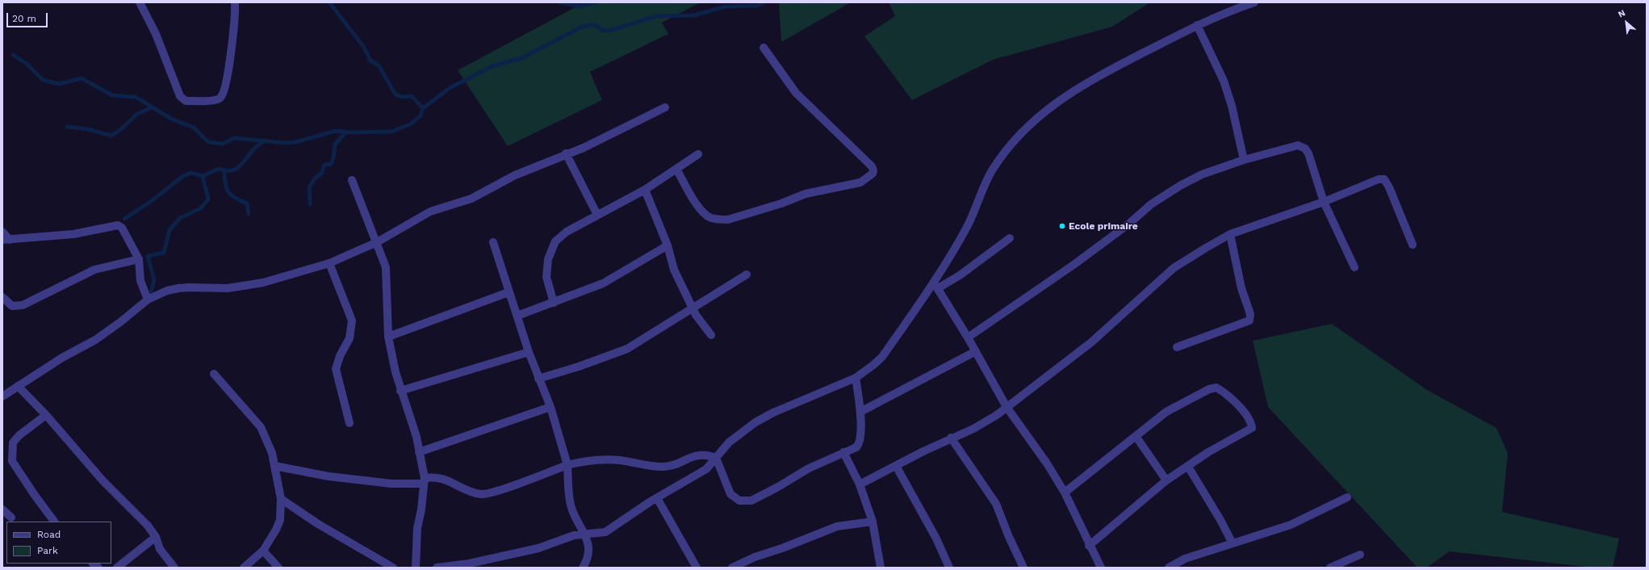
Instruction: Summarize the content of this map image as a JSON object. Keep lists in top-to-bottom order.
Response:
{
  "places": ["Ecole primaire"],
  "legend": ["Road", "Park"],
  "scale_bar": "20 m",
  "north": "top left"
}
